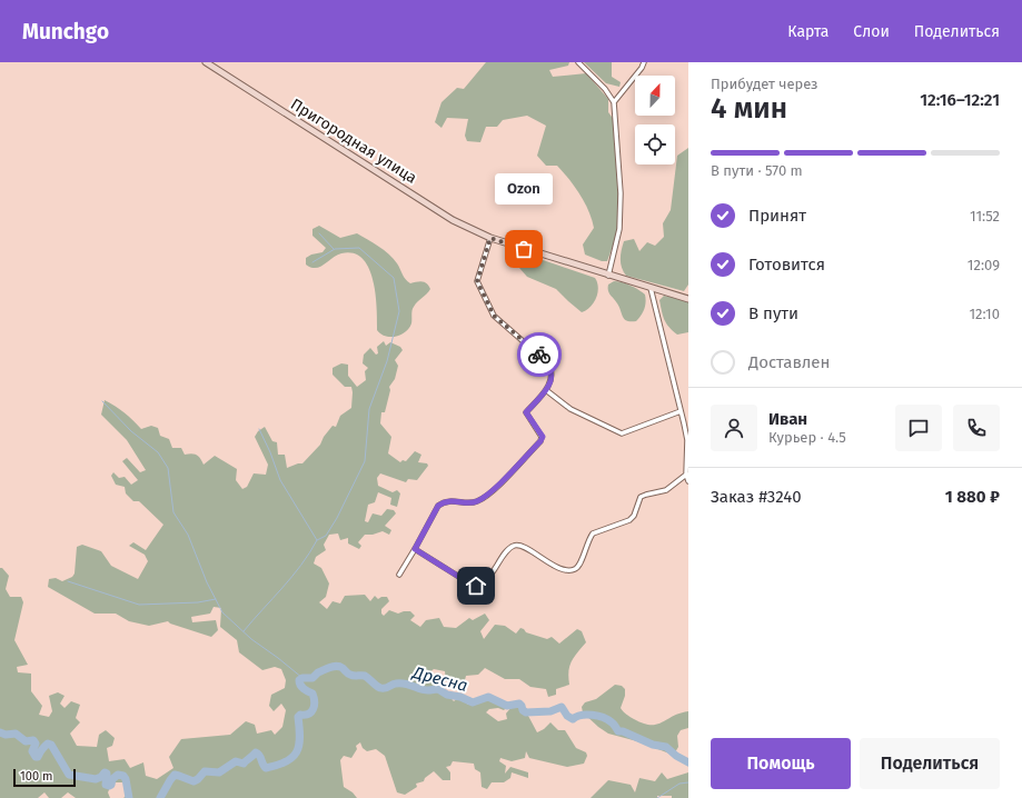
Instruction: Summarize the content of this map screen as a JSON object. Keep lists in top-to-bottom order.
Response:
{
  "streets": {
    "street": ["Пригородная улица"]
  },
  "water": ["Дресна"],
  "places": ["Ozon"],
  "scale_bar": "100 m",
  "north": "top",
  "page": {
    "header": "Munchgo",
    "nav": ["Карта", "Слои", "Поделиться"],
    "heading": ["4 мин", "Прибудет через", "12:16–12:21"],
    "panel": [
      "Иван",
      "Курьер · 4.5",
      "Заказ #3240",
      "1 880 ₽"
    ],
    "bar": "В пути · 570 m",
    "bubble": "Ozon",
    "list": [
      ["Принят", "11:52"],
      ["Готовится", "12:09"],
      ["В пути", "12:10"],
      "Доставлен"
    ],
    "buttons": ["Помощь", "Поделиться"],
    "scale": "100 m"
  }
}
